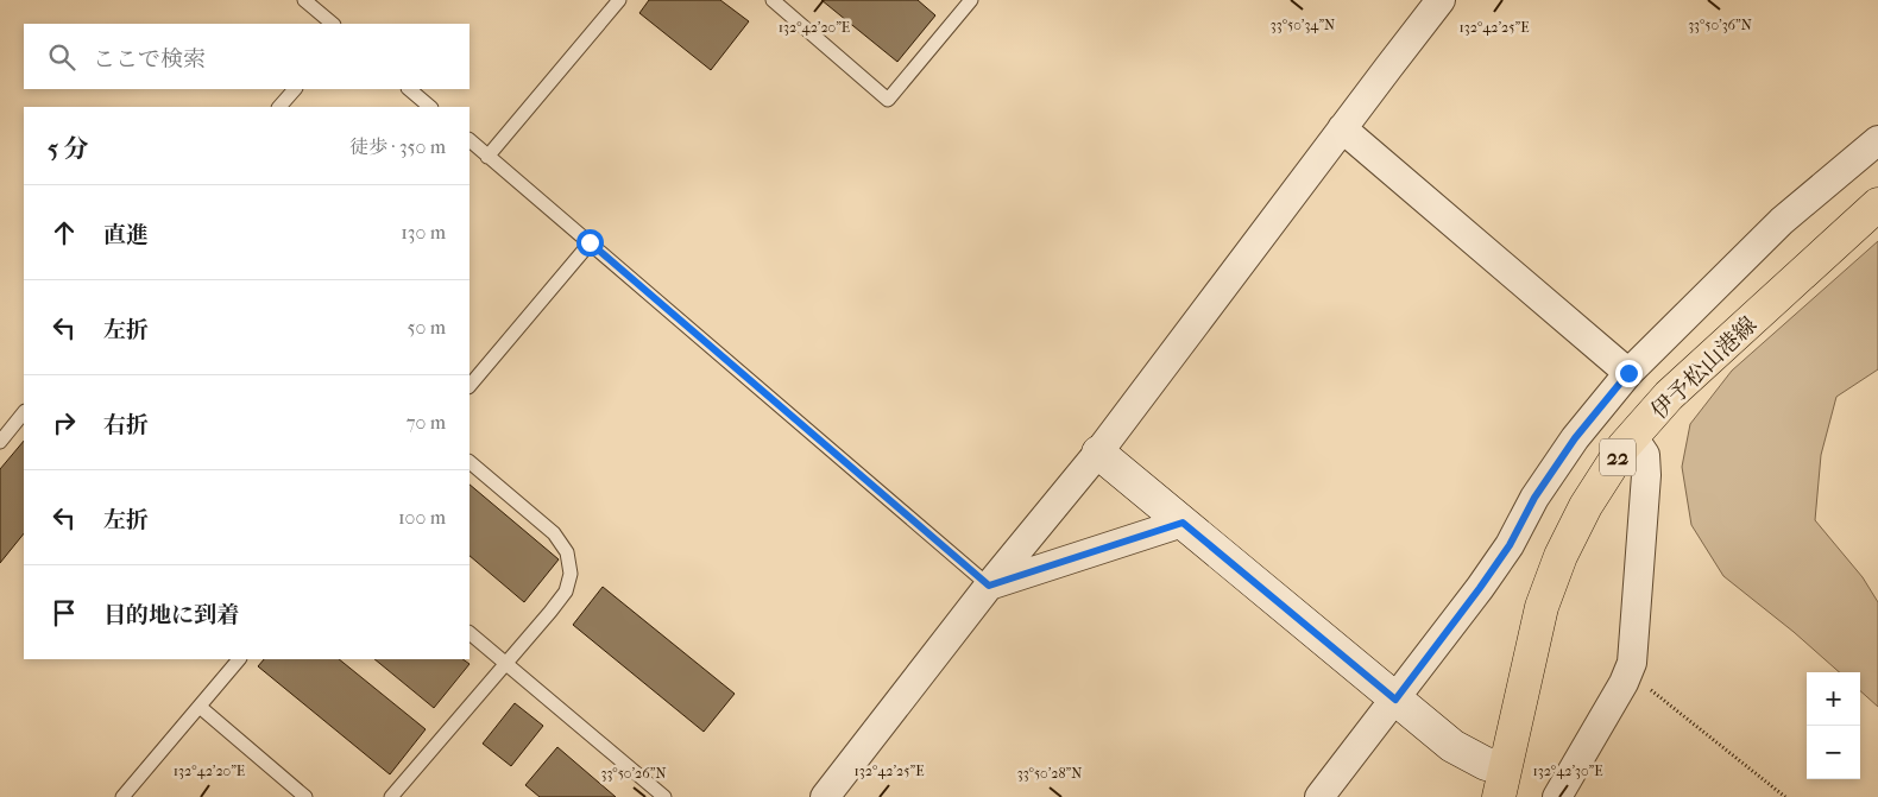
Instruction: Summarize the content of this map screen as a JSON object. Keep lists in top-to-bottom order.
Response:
{
  "streets": {
    "main road": ["伊予松山港線", "22"]
  },
  "page": {
    "search": "ここで検索",
    "heading": ["5 分", "徒歩 · 350 m"],
    "list": [
      ["直進", "130 m"],
      ["左折", "50 m"],
      ["右折", "70 m"],
      ["左折", "100 m"],
      "目的地に到着"
    ],
    "map_buttons": ["+", "−"]
  },
  "coordinates": [
    "33°50'34\"N",
    "33°50'36\"N",
    "132°42'25\"E",
    "132°42'20\"E",
    "132°42'30\"E",
    "33°50'26\"N",
    "33°50'28\"N"
  ]
}
